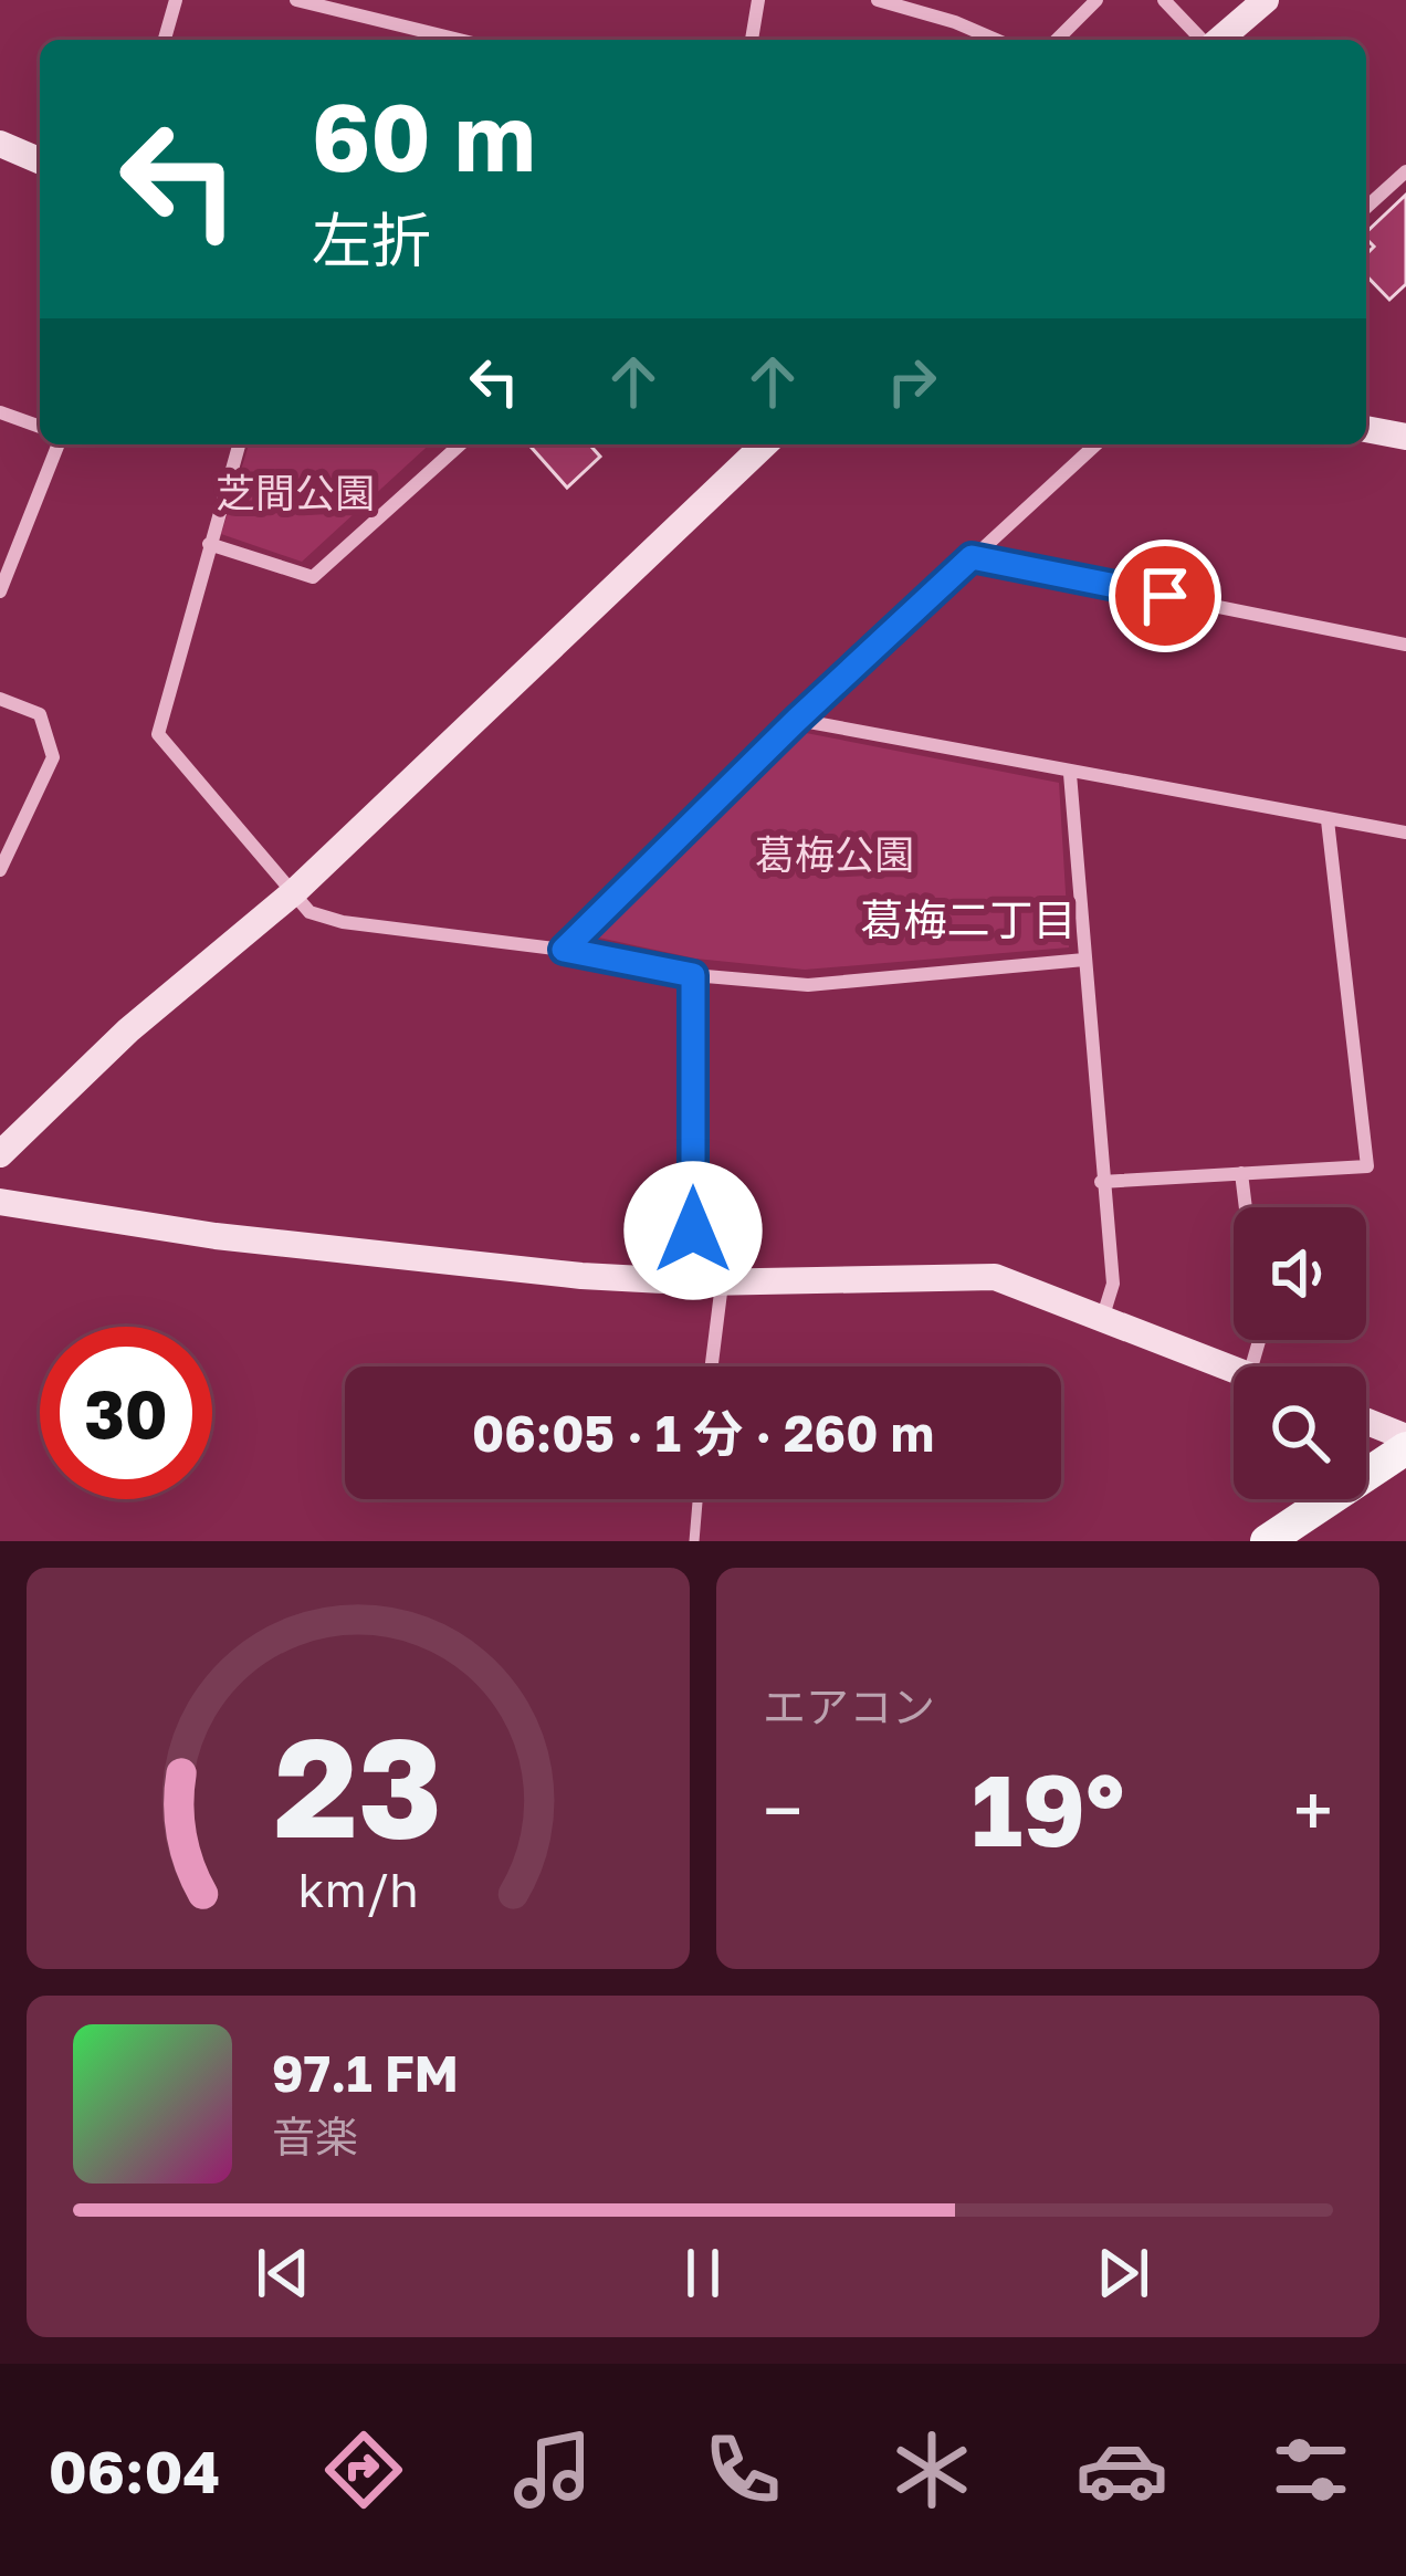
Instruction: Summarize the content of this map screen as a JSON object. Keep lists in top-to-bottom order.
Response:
{
  "districts": ["葛梅二丁目"],
  "parks": ["芝間公園", "葛梅公園"],
  "page": {
    "turn": ["60 m", "左折"],
    "limit": "30",
    "trip": "06:05 · 1 分 · 260 m",
    "tile": "エアコン",
    "heat": ["−", "19°", "+"],
    "song": ["97.1 FM", "音楽"],
    "tabs": "06:04",
    "gauge": ["23", "km/h"]
  }
}
